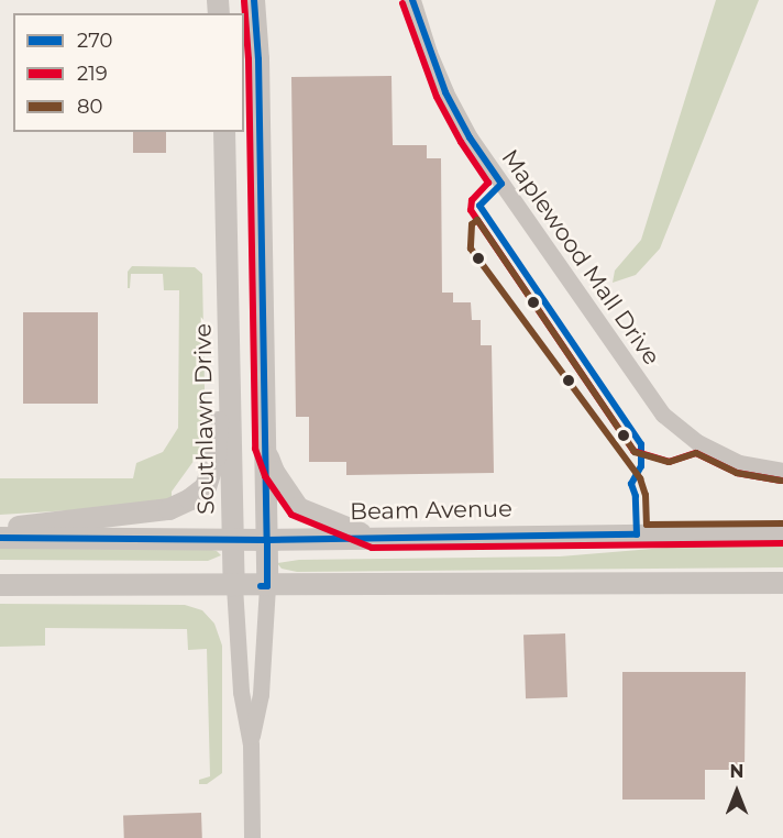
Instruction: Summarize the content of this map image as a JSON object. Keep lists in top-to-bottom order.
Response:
{
  "streets": {
    "street": ["Maplewood Mall Drive", "Southlawn Drive", "Beam Avenue"]
  },
  "crossings": [
    ["Southlawn Drive", "Beam Avenue"]
  ],
  "lines": ["transit line 270", "transit line 219", "transit line 80"],
  "legend": ["270", "219", "80"],
  "north": "top"
}
